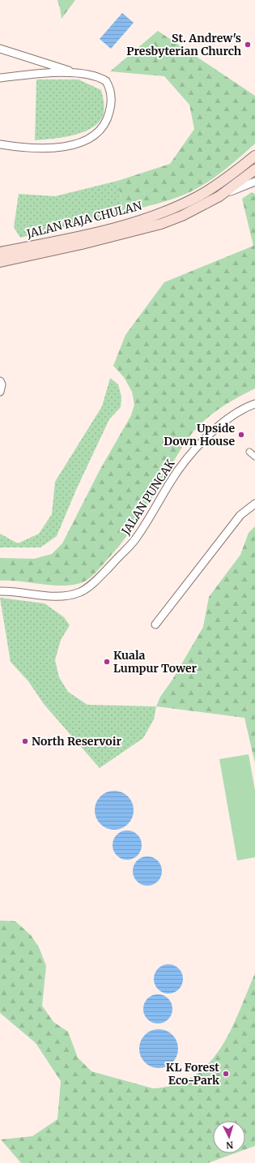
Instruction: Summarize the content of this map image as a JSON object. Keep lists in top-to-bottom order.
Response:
{
  "streets": {
    "main road": ["JALAN RAJA CHULAN"],
    "street": ["JALAN PUNCAK"]
  },
  "places": [
    "St. Andrew's Presbyterian Church",
    "Upside Down House",
    "Kuala Lumpur Tower",
    "North Reservoir",
    "KL Forest Eco-Park"
  ],
  "north": "bottom"
}
